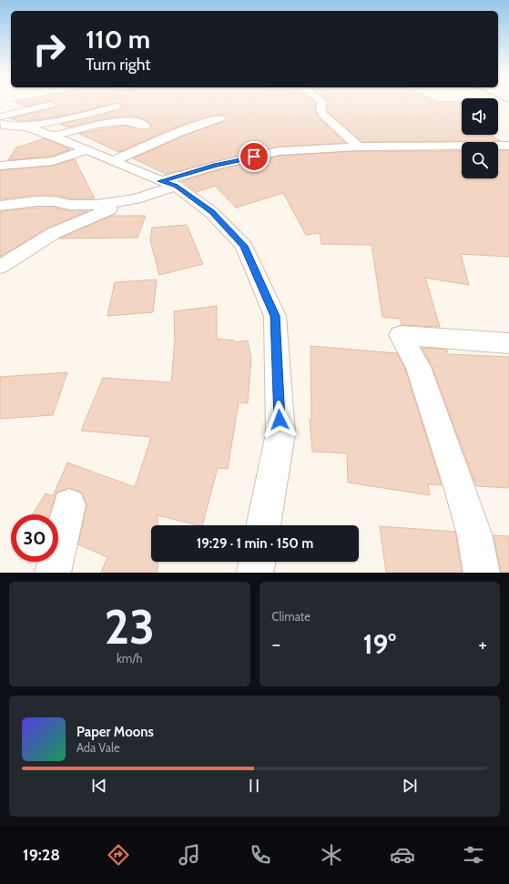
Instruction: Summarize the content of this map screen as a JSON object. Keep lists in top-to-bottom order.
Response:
{
  "page": {
    "turn": ["110 m", "Turn right"],
    "limit": "30",
    "trip": "19:29 · 1 min · 150 m",
    "tile": [
      ["23", "km/h"],
      "Climate"
    ],
    "heat": ["−", "19°", "+"],
    "song": ["Paper Moons", "Ada Vale"],
    "tabs": "19:28"
  }
}
